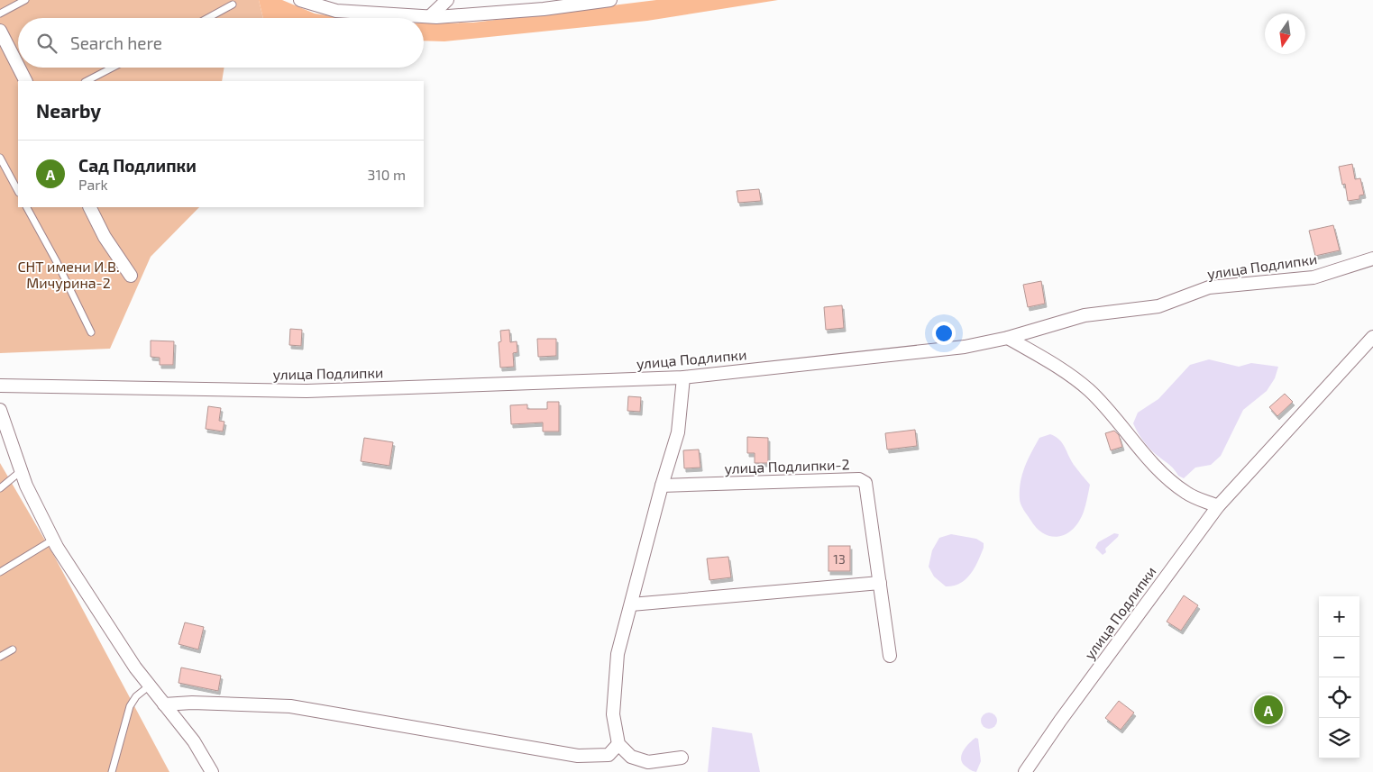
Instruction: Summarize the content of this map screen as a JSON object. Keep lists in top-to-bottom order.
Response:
{
  "streets": {
    "street": ["улица Подлипки", "улица Подлипки-2"]
  },
  "parks": ["СНТ имени И.В. Мичурина-2"],
  "house_numbers": ["13"],
  "north": "bottom",
  "page": {
    "search": "Search here",
    "heading": "Nearby",
    "list": [
      {
        "mark": "A",
        "name": "Сад Подлипки",
        "note": "Park",
        "value": "310 m"
      }
    ],
    "map_buttons": ["+", "−"],
    "pins": "A"
  }
}
